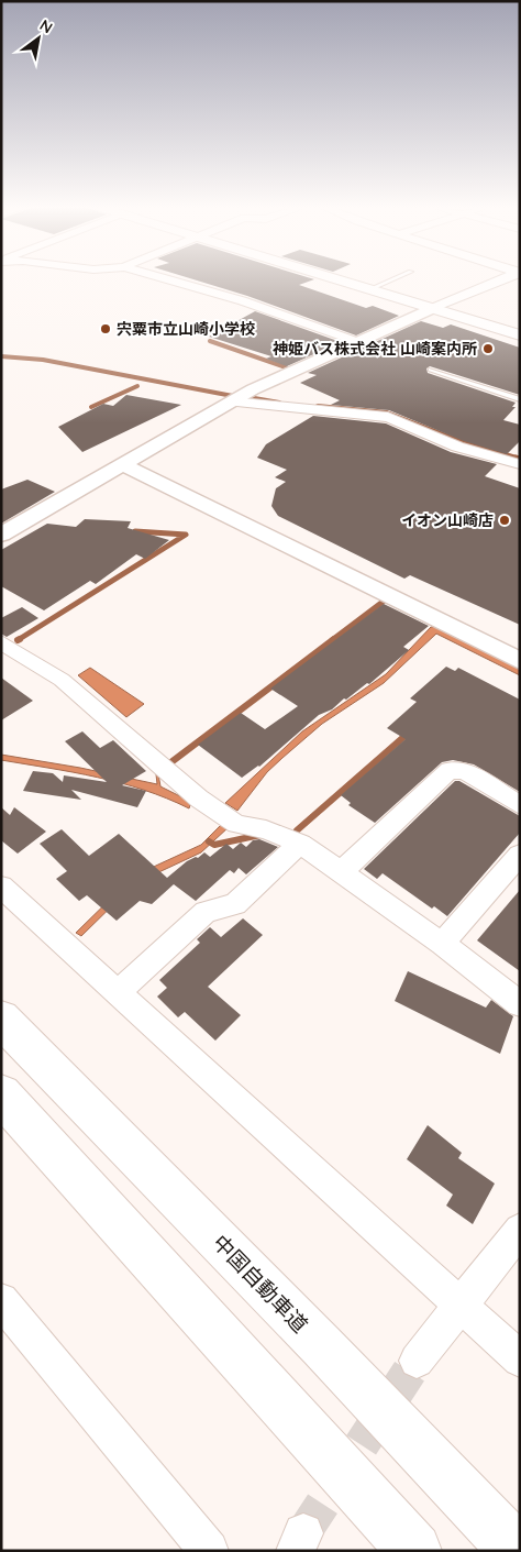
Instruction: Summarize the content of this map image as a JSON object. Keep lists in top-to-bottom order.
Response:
{
  "streets": {
    "main road": ["中国自動車道"]
  },
  "places": ["宍粟市立山崎小学校", "神姫バス株式会社 山崎案内所", "イオン山崎店"],
  "north": "top right"
}
